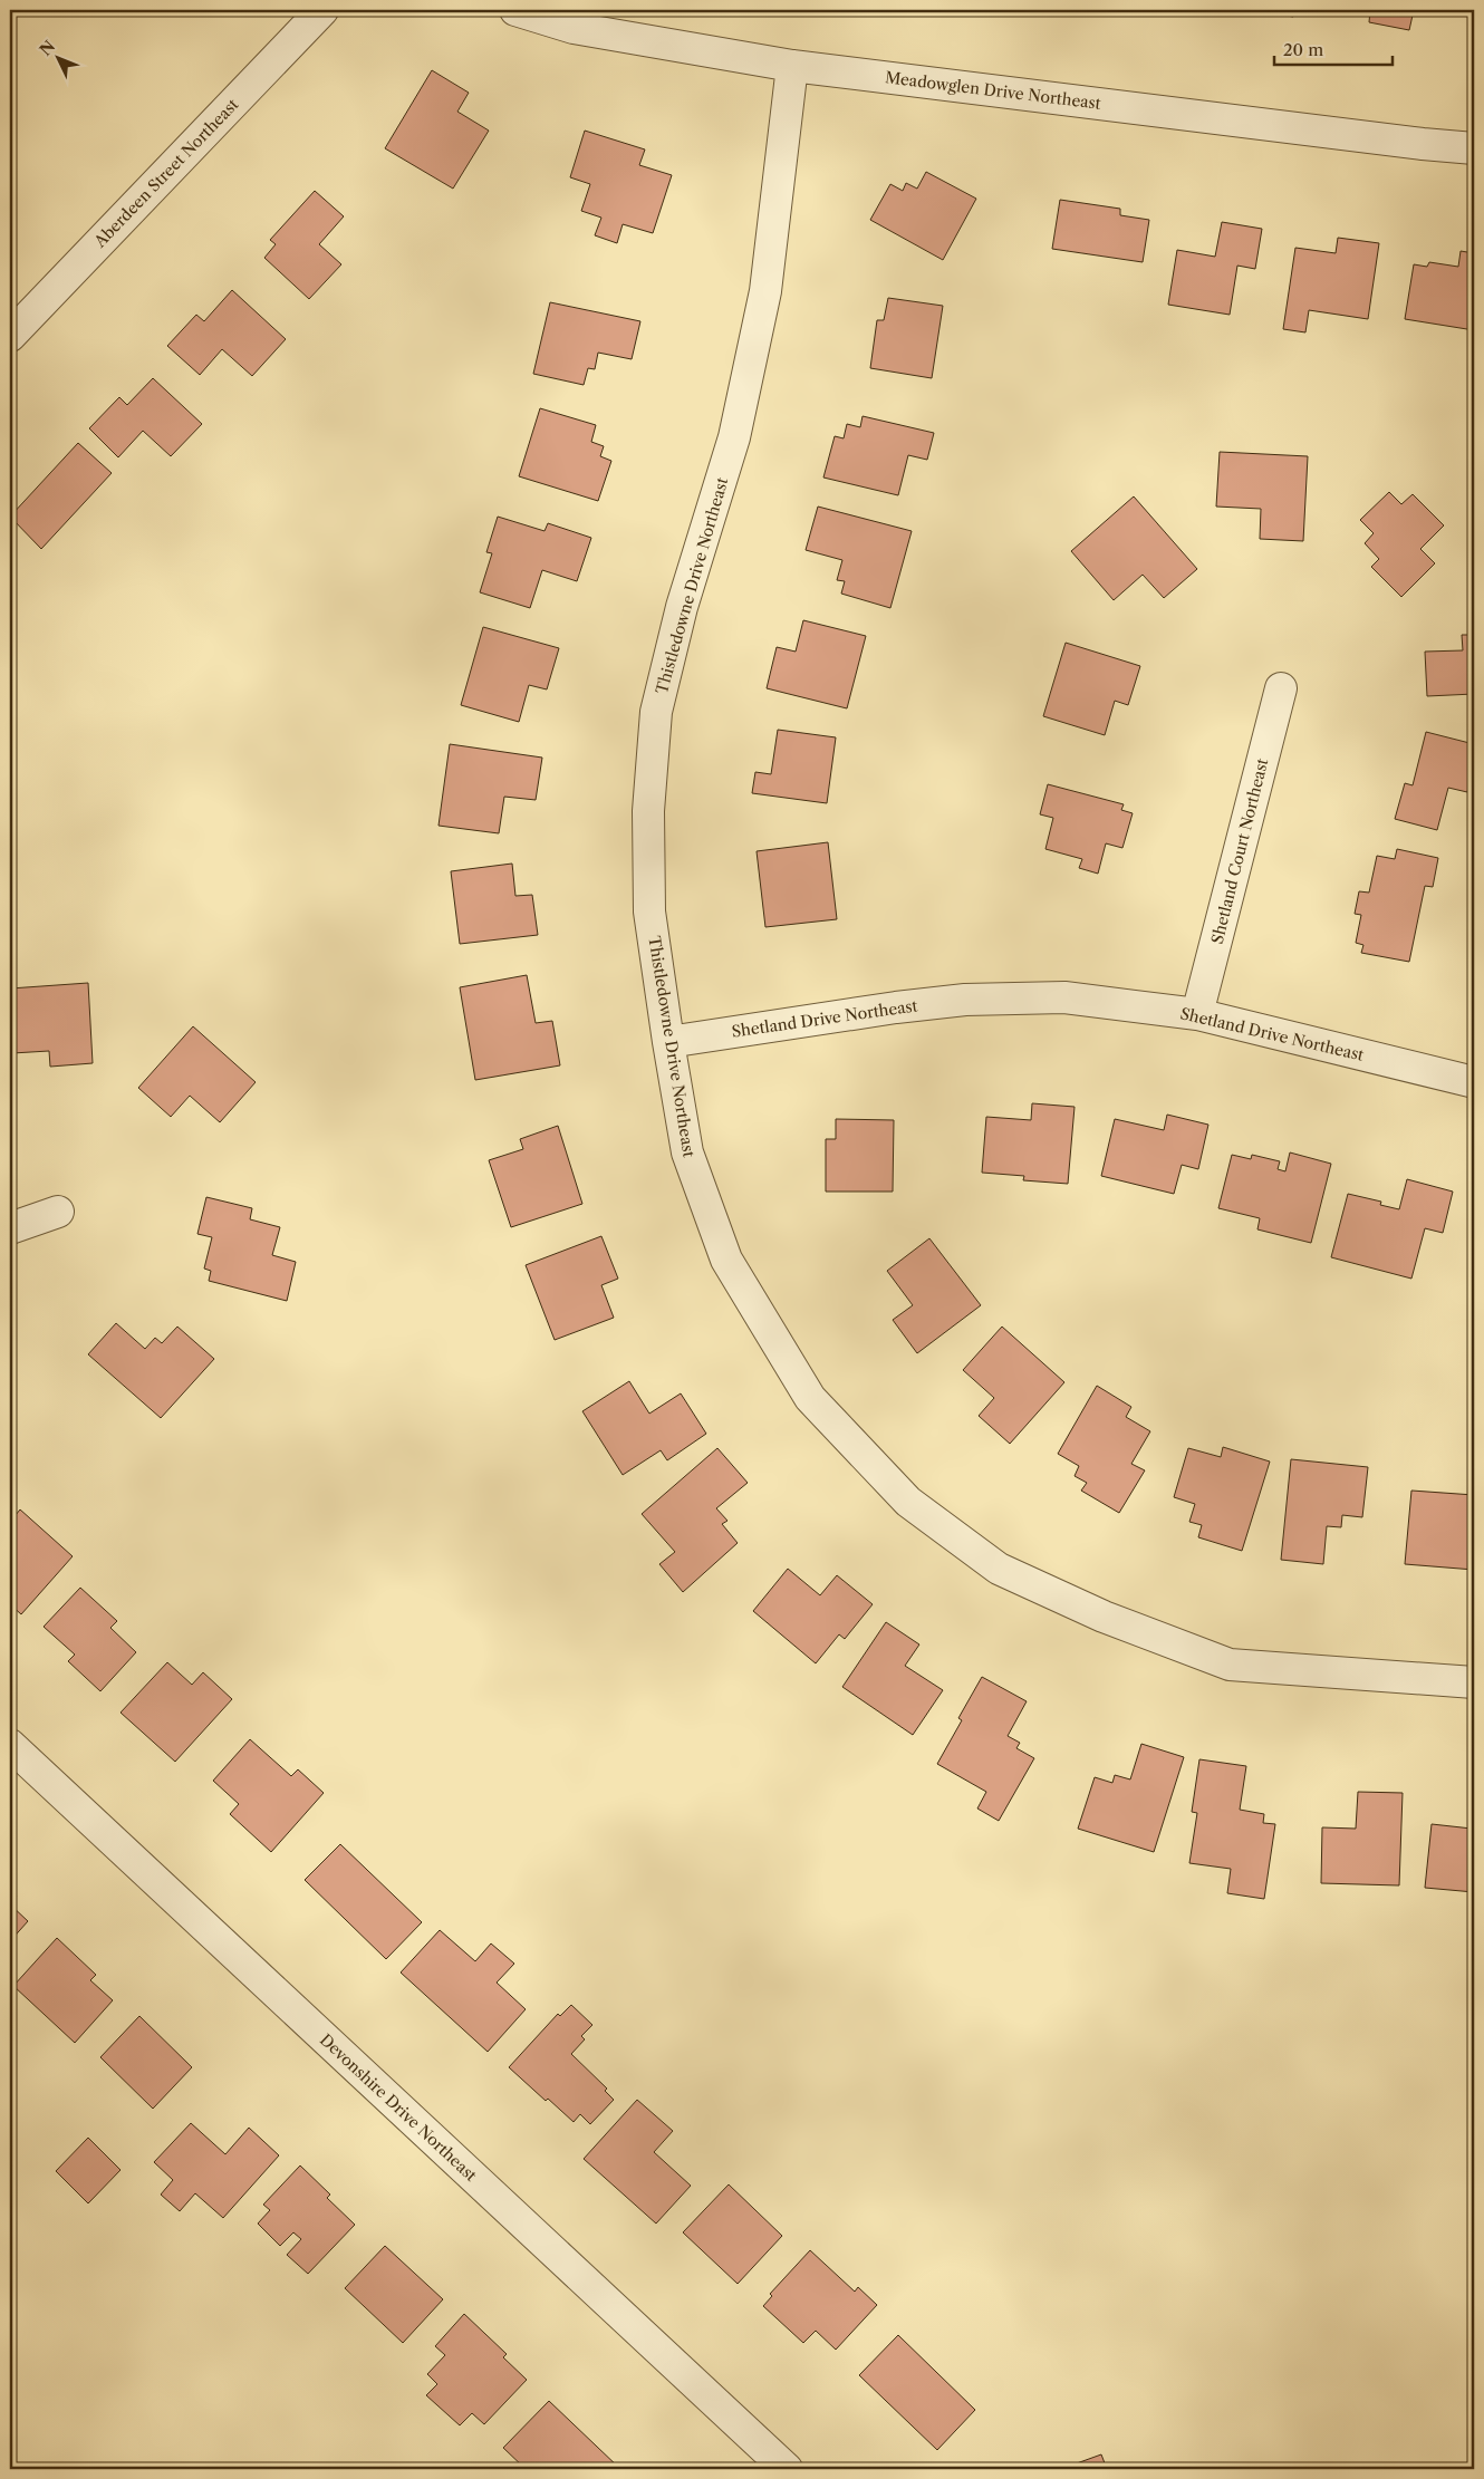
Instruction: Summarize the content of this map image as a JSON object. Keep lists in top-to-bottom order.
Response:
{
  "streets": {
    "street": [
      "Meadowglen Drive Northeast",
      "Aberdeen Street Northeast",
      "Thistledowne Drive Northeast",
      "Shetland Court Northeast",
      "Shetland Drive Northeast",
      "Devonshire Drive Northeast"
    ]
  },
  "crossings": [
    ["Meadowglen Drive Northeast", "Thistledowne Drive Northeast"],
    ["Thistledowne Drive Northeast", "Shetland Drive Northeast"],
    ["Shetland Court Northeast", "Shetland Drive Northeast"]
  ],
  "scale_bar": "20 m",
  "north": "top left"
}
